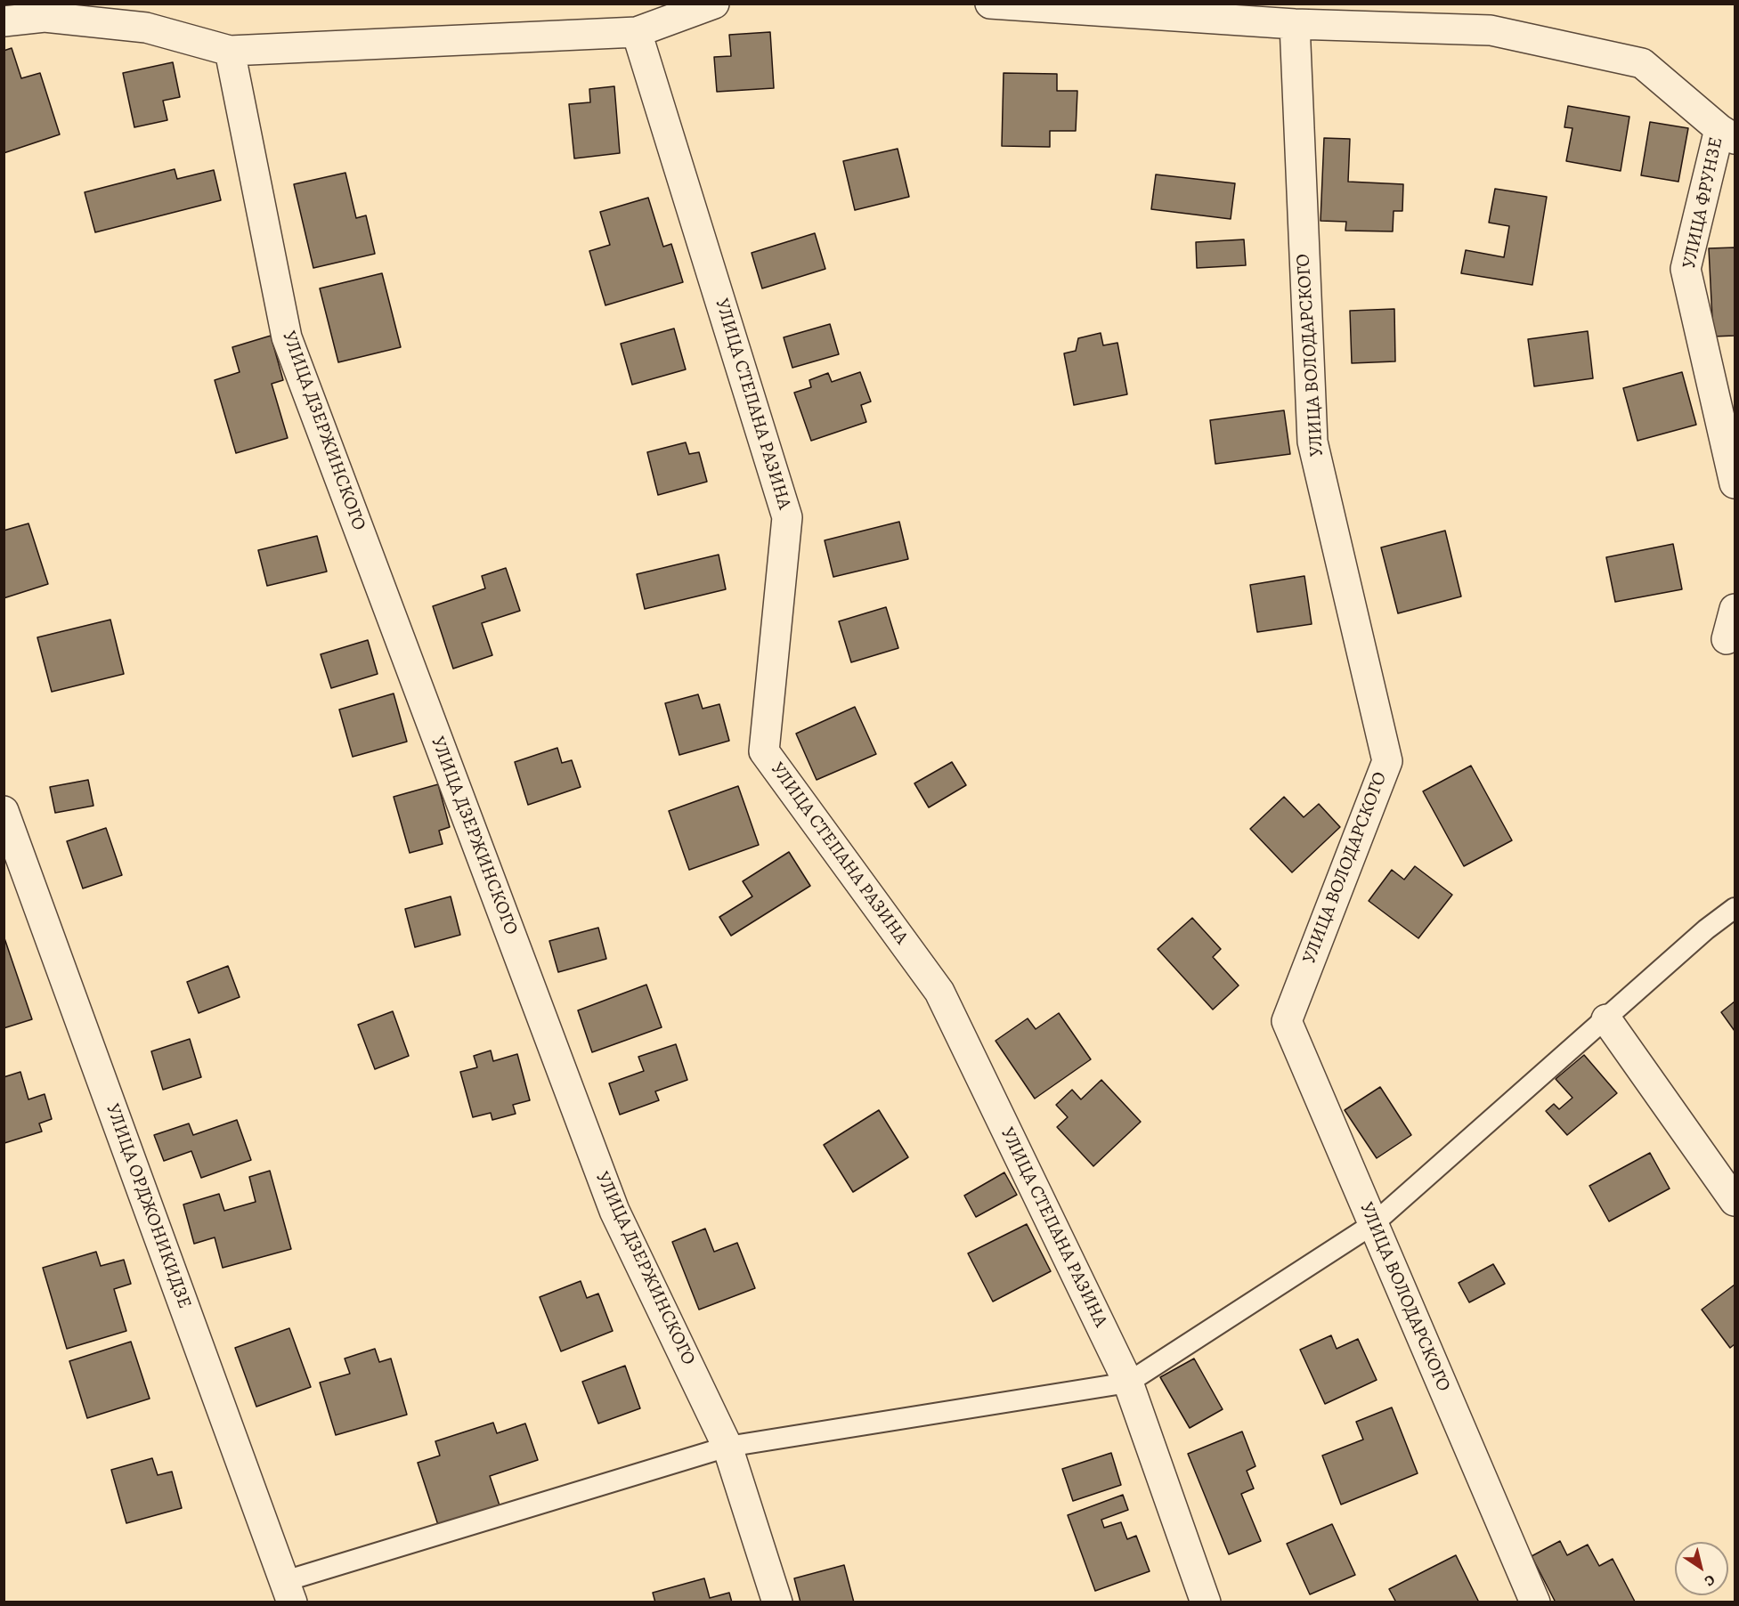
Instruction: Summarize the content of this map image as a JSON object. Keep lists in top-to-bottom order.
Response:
{
  "streets": {
    "street": [
      "УЛИЦА ФРУНЗЕ",
      "УЛИЦА ВОЛОДАРСКОГО",
      "УЛИЦА СТЕПАНА РАЗИНА",
      "УЛИЦА ДЗЕРЖИНСКОГО",
      "УЛИЦА ОРДЖОНИКИДЗЕ"
    ]
  },
  "north": "bottom right"
}
